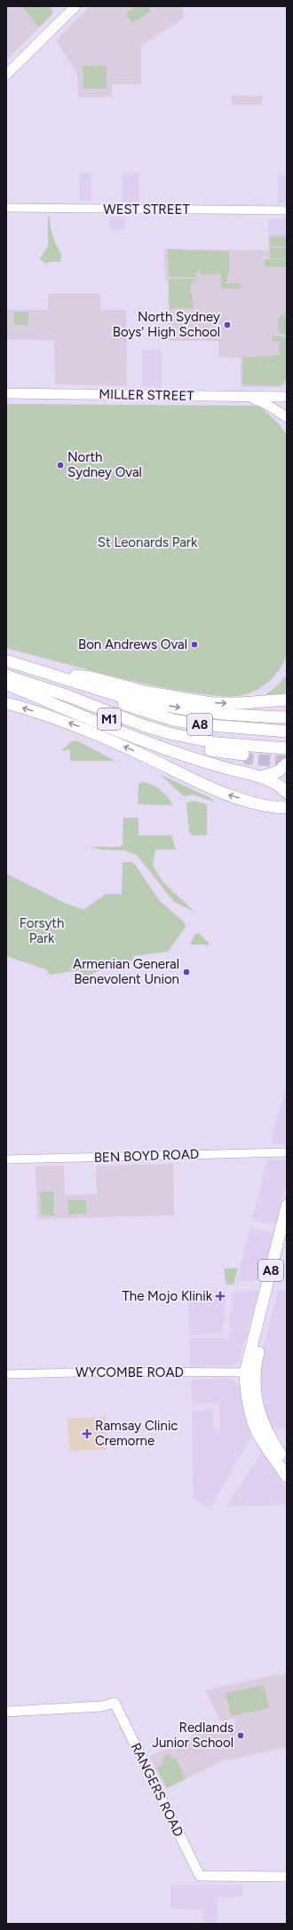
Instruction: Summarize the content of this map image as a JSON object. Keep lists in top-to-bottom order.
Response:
{
  "streets": {
    "highway": ["M1", "A8"],
    "main road": ["MILLER STREET", "RANGERS ROAD"],
    "street": ["WEST STREET", "BEN BOYD ROAD", "WYCOMBE ROAD"]
  },
  "crossings": [
    ["M1", "A8"],
    ["A8", "WYCOMBE ROAD"]
  ],
  "parks": ["St Leonards Park", "Forsyth Park"],
  "places": {
    "other": [
      "North Sydney Boys' High School",
      "North Sydney Oval",
      "Bon Andrews Oval",
      "Armenian General Benevolent Union",
      "Redlands Junior School"
    ],
    "health": ["The Mojo Klinik", "Ramsay Clinic Cremorne"]
  }
}
